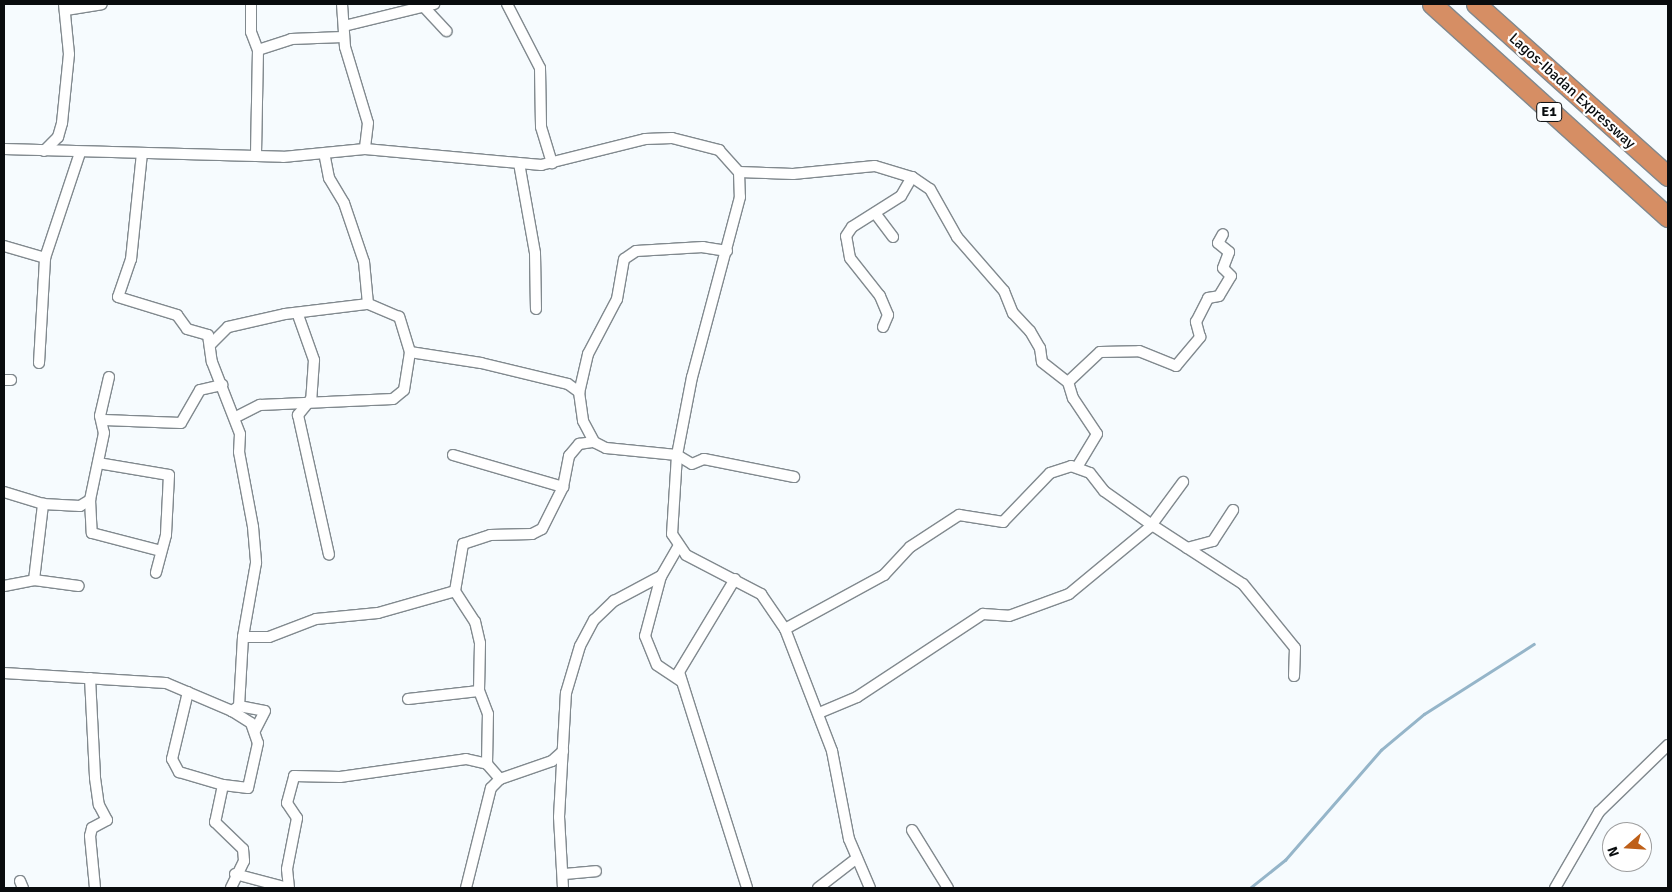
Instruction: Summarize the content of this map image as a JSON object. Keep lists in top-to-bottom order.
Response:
{
  "streets": {
    "highway": ["Lagos-Ibadan Expressway", "E1"]
  },
  "north": "left"
}
